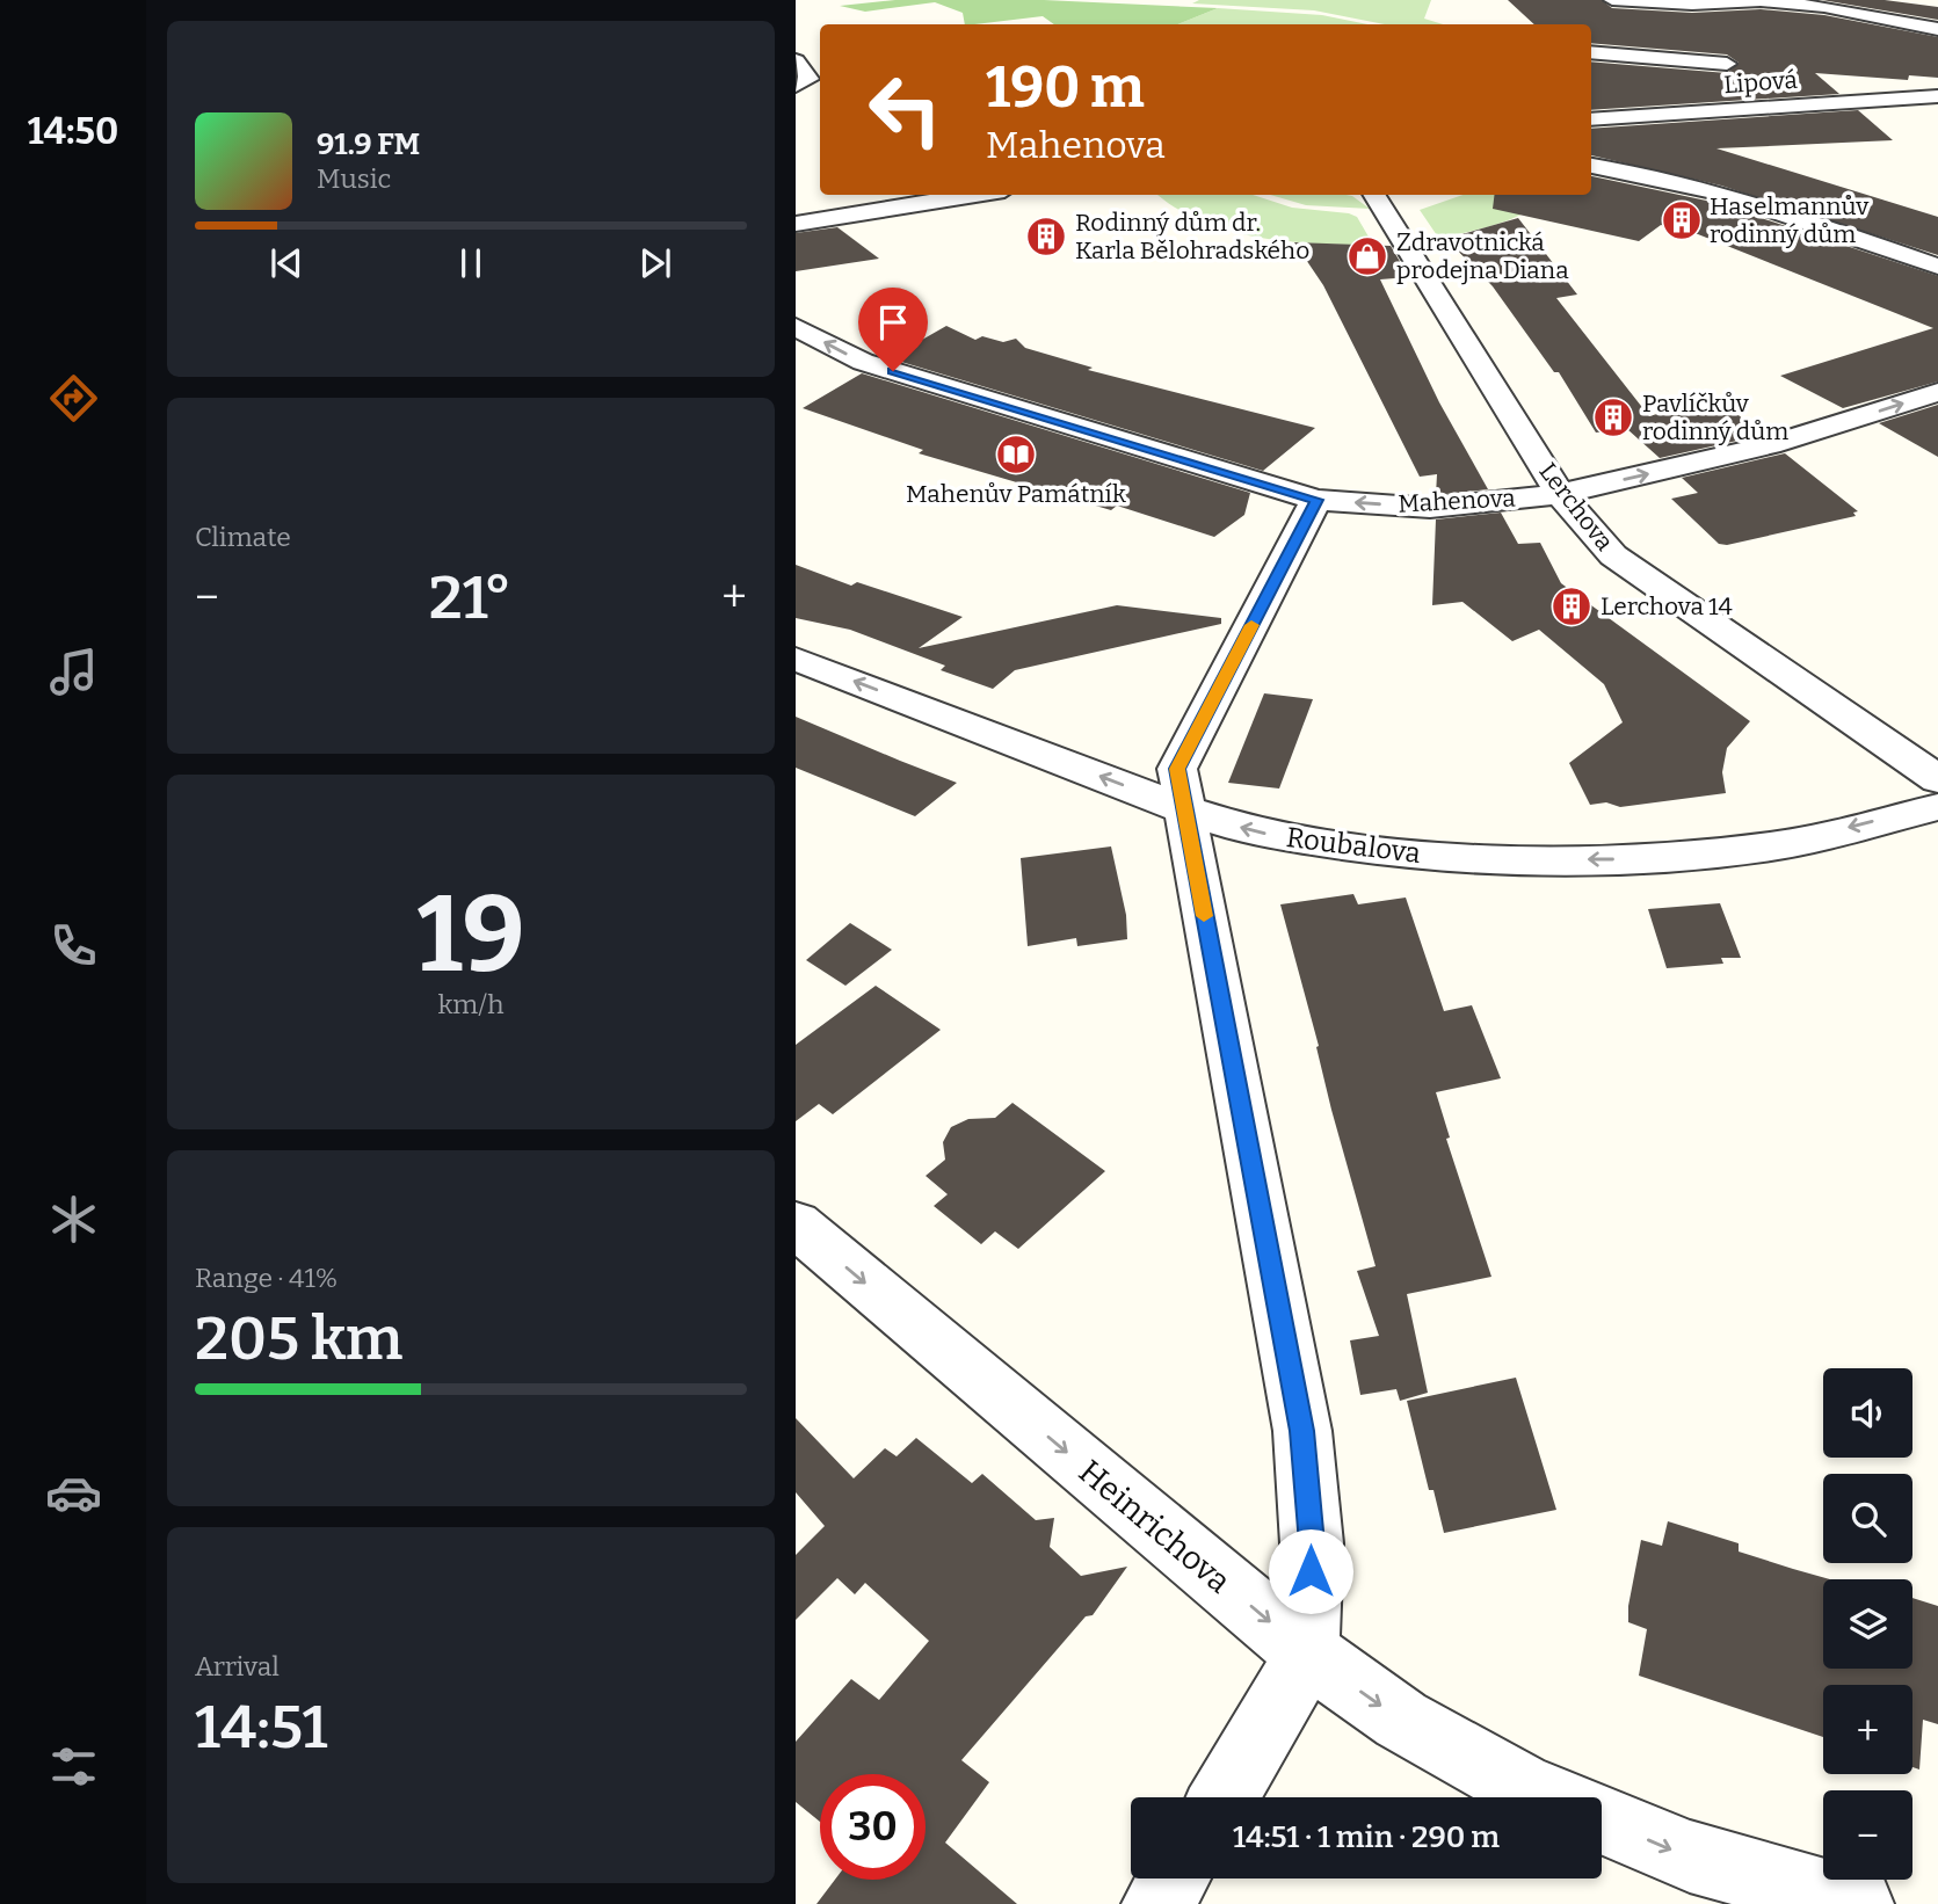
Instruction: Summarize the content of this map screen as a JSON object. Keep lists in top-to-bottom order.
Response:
{
  "streets": {
    "street": [
      "Lipová",
      "Mahenova",
      "Lerchova",
      "Roubalova",
      "Heinrichova"
    ]
  },
  "crossings": [
    ["Mahenova", "Lerchova"]
  ],
  "one_way": ["Roubalova", "Heinrichova"],
  "places": {
    "building": [
      "Haselmannův rodinný dům",
      "Rodinný dům dr. Karla Bělohradského",
      "Pavlíčkův rodinný dům",
      "Lerchova 14"
    ],
    "shop": ["Zdravotnická prodejna Diana"],
    "library": ["Mahenův Památník"]
  },
  "page": {
    "tabs": "14:50",
    "turn": ["190 m", "Mahenova"],
    "song": ["91.9 FM", "Music"],
    "tile": [
      "Climate",
      ["19", "km/h"],
      ["Range · 41%", "205 km"],
      ["Arrival", "14:51"]
    ],
    "heat": ["−", "21°", "+"],
    "map_buttons": ["+", "−"],
    "limit": "30",
    "trip": "14:51 · 1 min · 290 m"
  }
}
